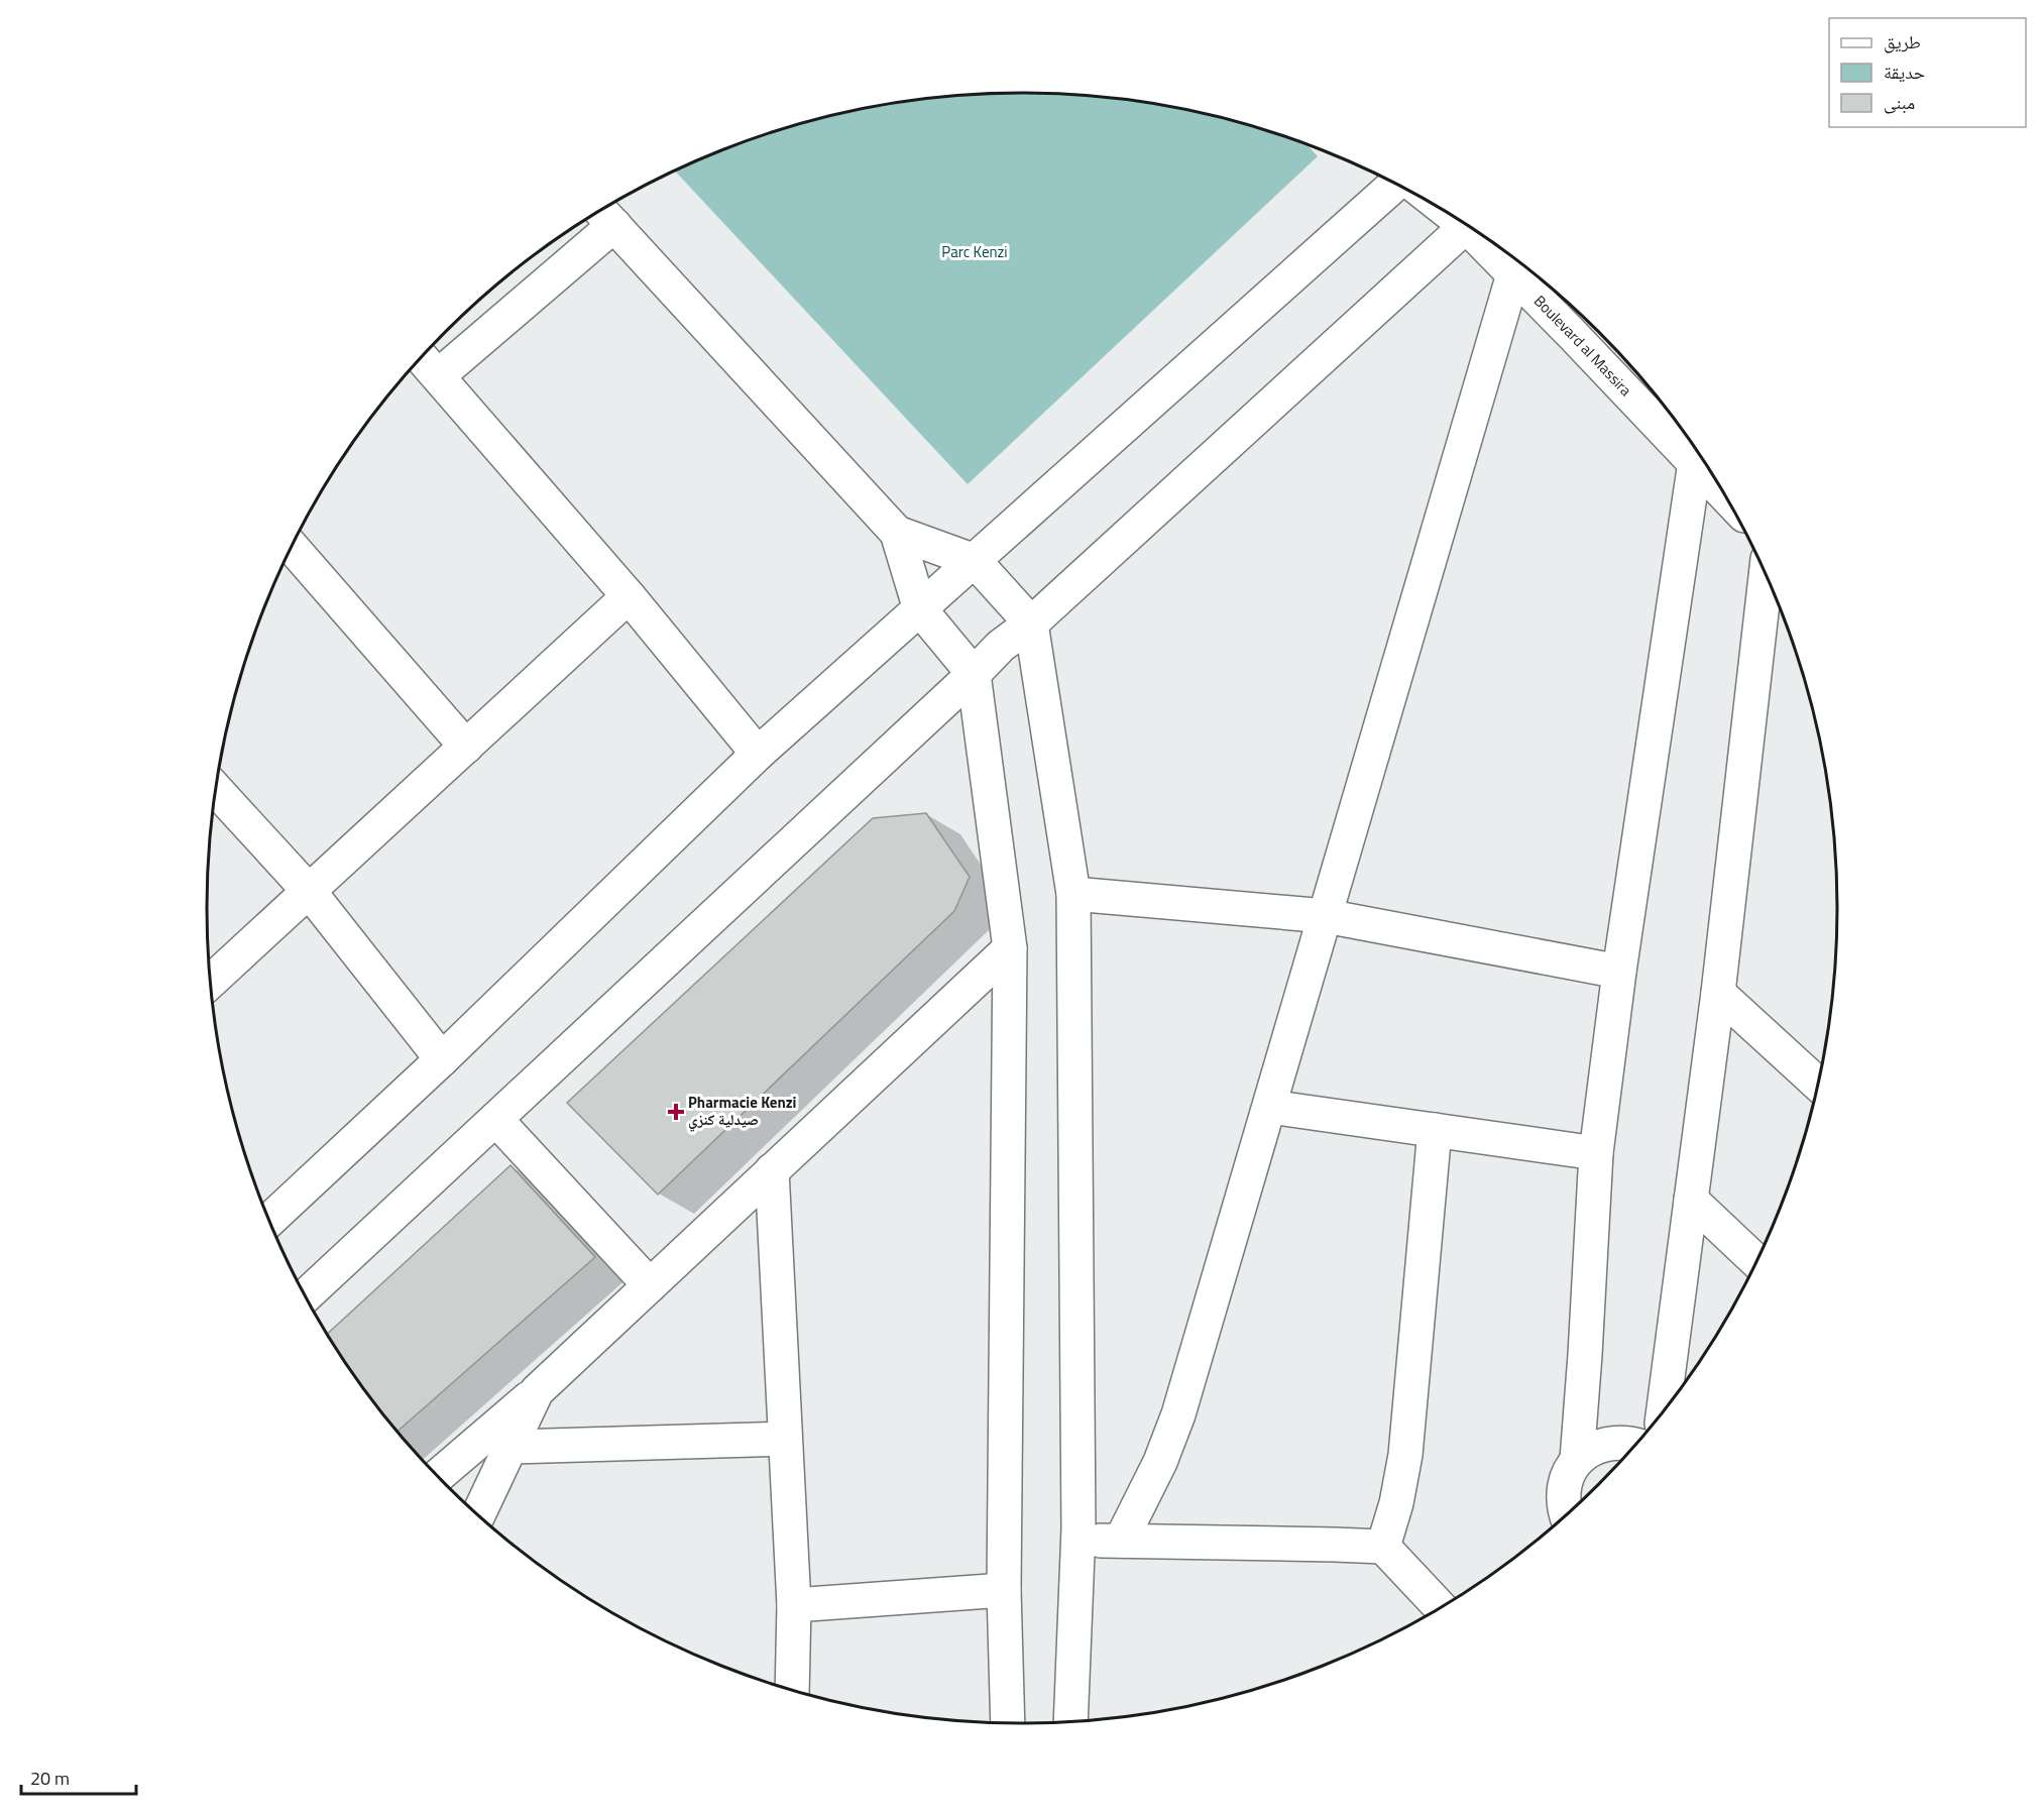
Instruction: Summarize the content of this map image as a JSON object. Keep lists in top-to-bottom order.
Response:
{
  "streets": {
    "street": ["Boulevard al Massira"]
  },
  "parks": ["Parc Kenzi"],
  "places": {
    "health": ["Pharmacie Kenzi صيدلية كنزي"]
  },
  "legend": ["طريق", "حديقة", "مبنى"],
  "scale_bar": "20 m"
}
